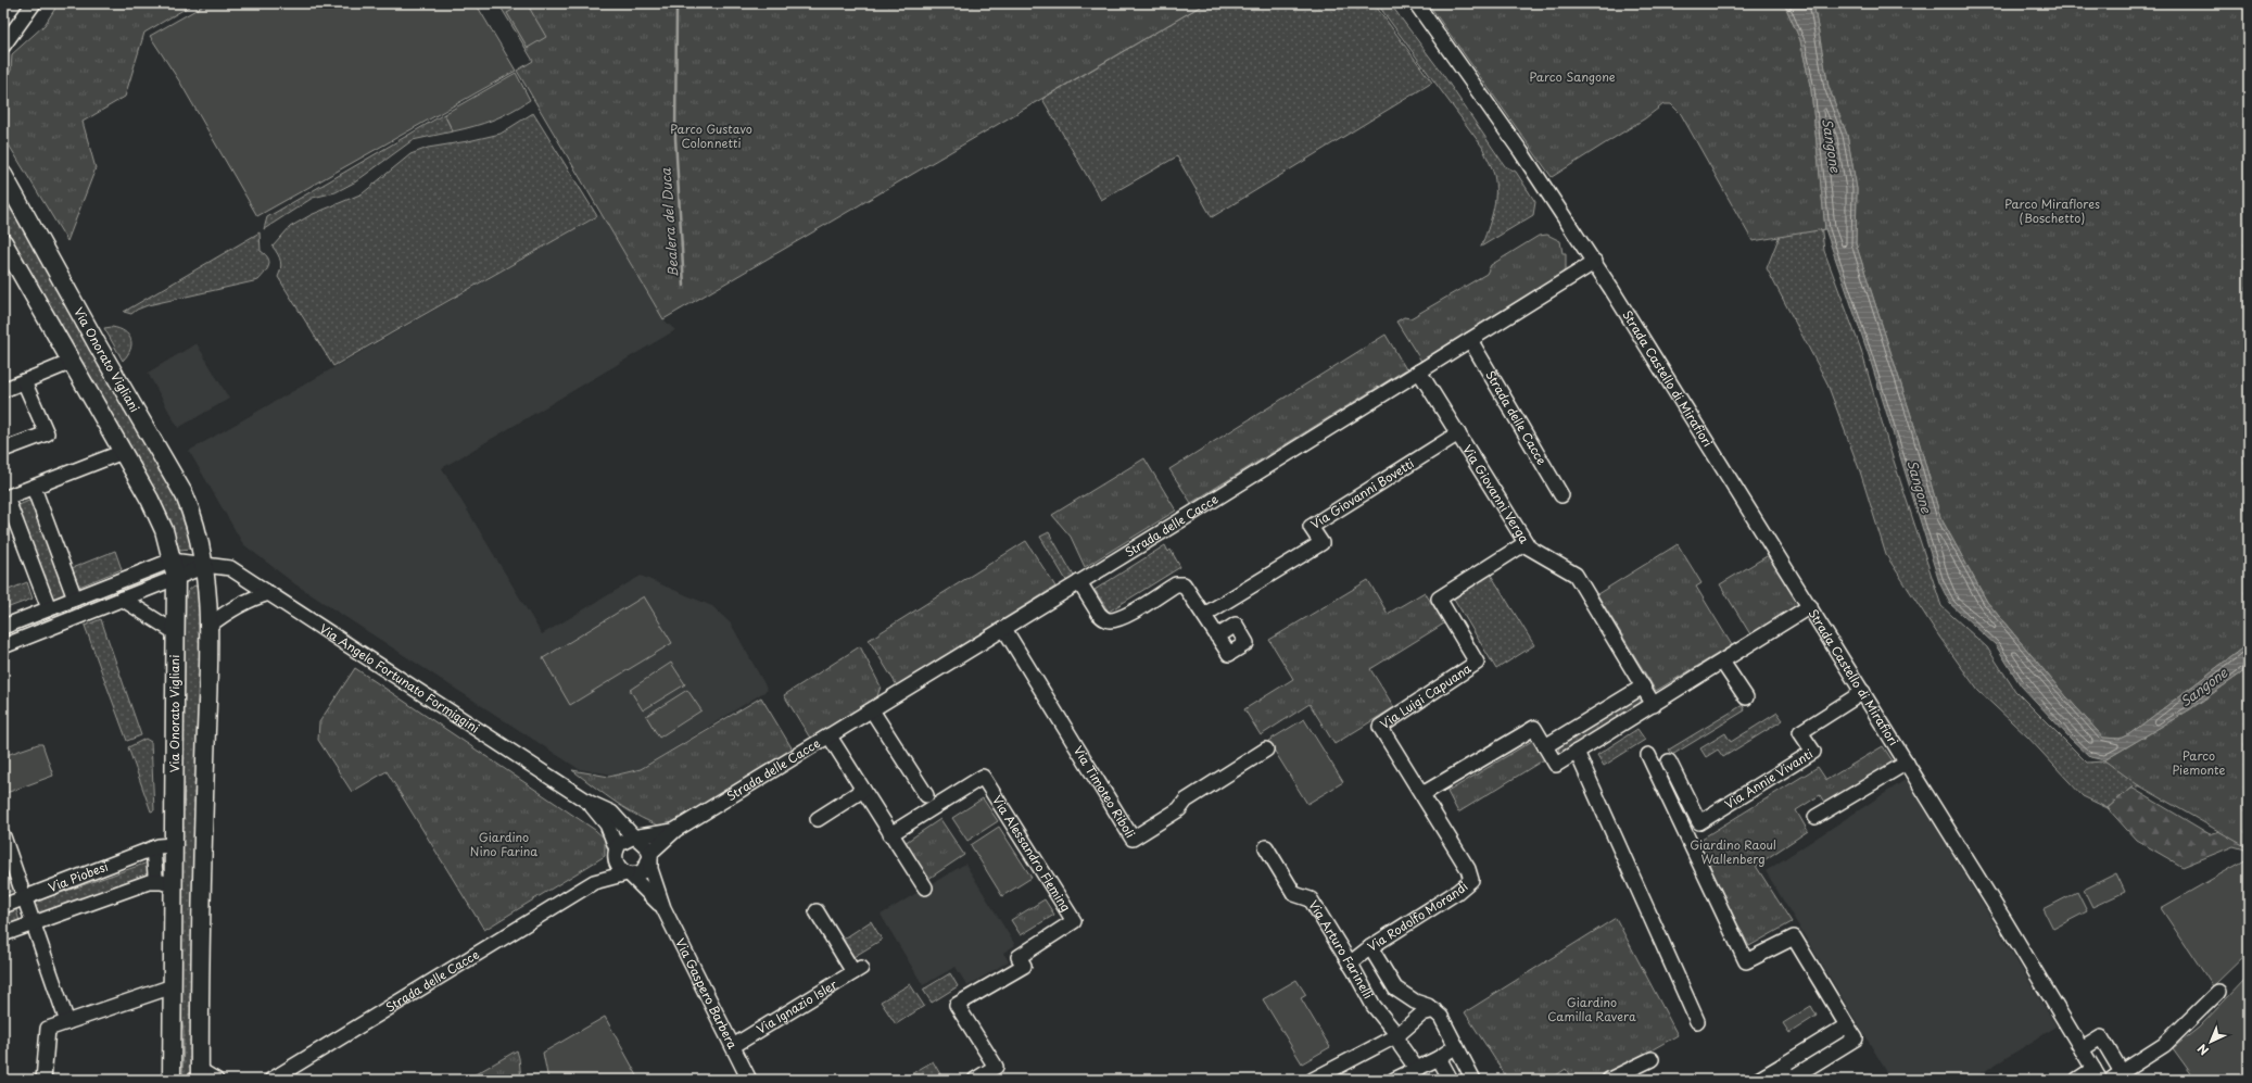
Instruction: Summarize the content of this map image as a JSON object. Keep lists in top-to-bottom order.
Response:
{
  "streets": {
    "main road": ["Via Onorato Vigliani"],
    "street": [
      "Strada Castello di Mirafiori",
      "Strada delle Cacce",
      "Via Giovanni Verga",
      "Via Giovanni Bovetti",
      "Via Angelo Fortunato Formiggini",
      "Via Luigi Capuana",
      "Via Annie Vivanti",
      "Via Timoteo Riboli",
      "Via Alessandro Fleming",
      "Via Piobesi",
      "Via Rodolfo Morandi",
      "Via Arturo Farinelli",
      "Via Gaspero Barbera",
      "Via Ignazio Isler"
    ]
  },
  "crossings": [
    ["Via Onorato Vigliani", "Via Angelo Fortunato Formiggini"],
    ["Via Onorato Vigliani", "Via Piobesi"],
    ["Strada Castello di Mirafiori", "Strada delle Cacce"],
    ["Strada Castello di Mirafiori", "Via Annie Vivanti"],
    ["Strada delle Cacce", "Via Giovanni Verga"],
    ["Strada delle Cacce", "Via Angelo Fortunato Formiggini"],
    ["Strada delle Cacce", "Via Timoteo Riboli"],
    ["Strada delle Cacce", "Via Gaspero Barbera"],
    ["Via Giovanni Verga", "Via Giovanni Bovetti"],
    ["Via Giovanni Verga", "Via Luigi Capuana"],
    ["Via Angelo Fortunato Formiggini", "Via Gaspero Barbera"],
    ["Via Luigi Capuana", "Via Rodolfo Morandi"],
    ["Via Rodolfo Morandi", "Via Arturo Farinelli"],
    ["Via Gaspero Barbera", "Via Ignazio Isler"]
  ],
  "water": ["Sangone", "Bealera del Duca"],
  "parks": [
    "Parco Sangone",
    "Parco Gustavo Colonnetti",
    "Parco Miraflores (Boschetto)",
    "Parco Piemonte",
    "Giardino Nino Farina",
    "Giardino Raoul Wallenberg",
    "Giardino Camilla Ravera"
  ],
  "north": "bottom left"
}
